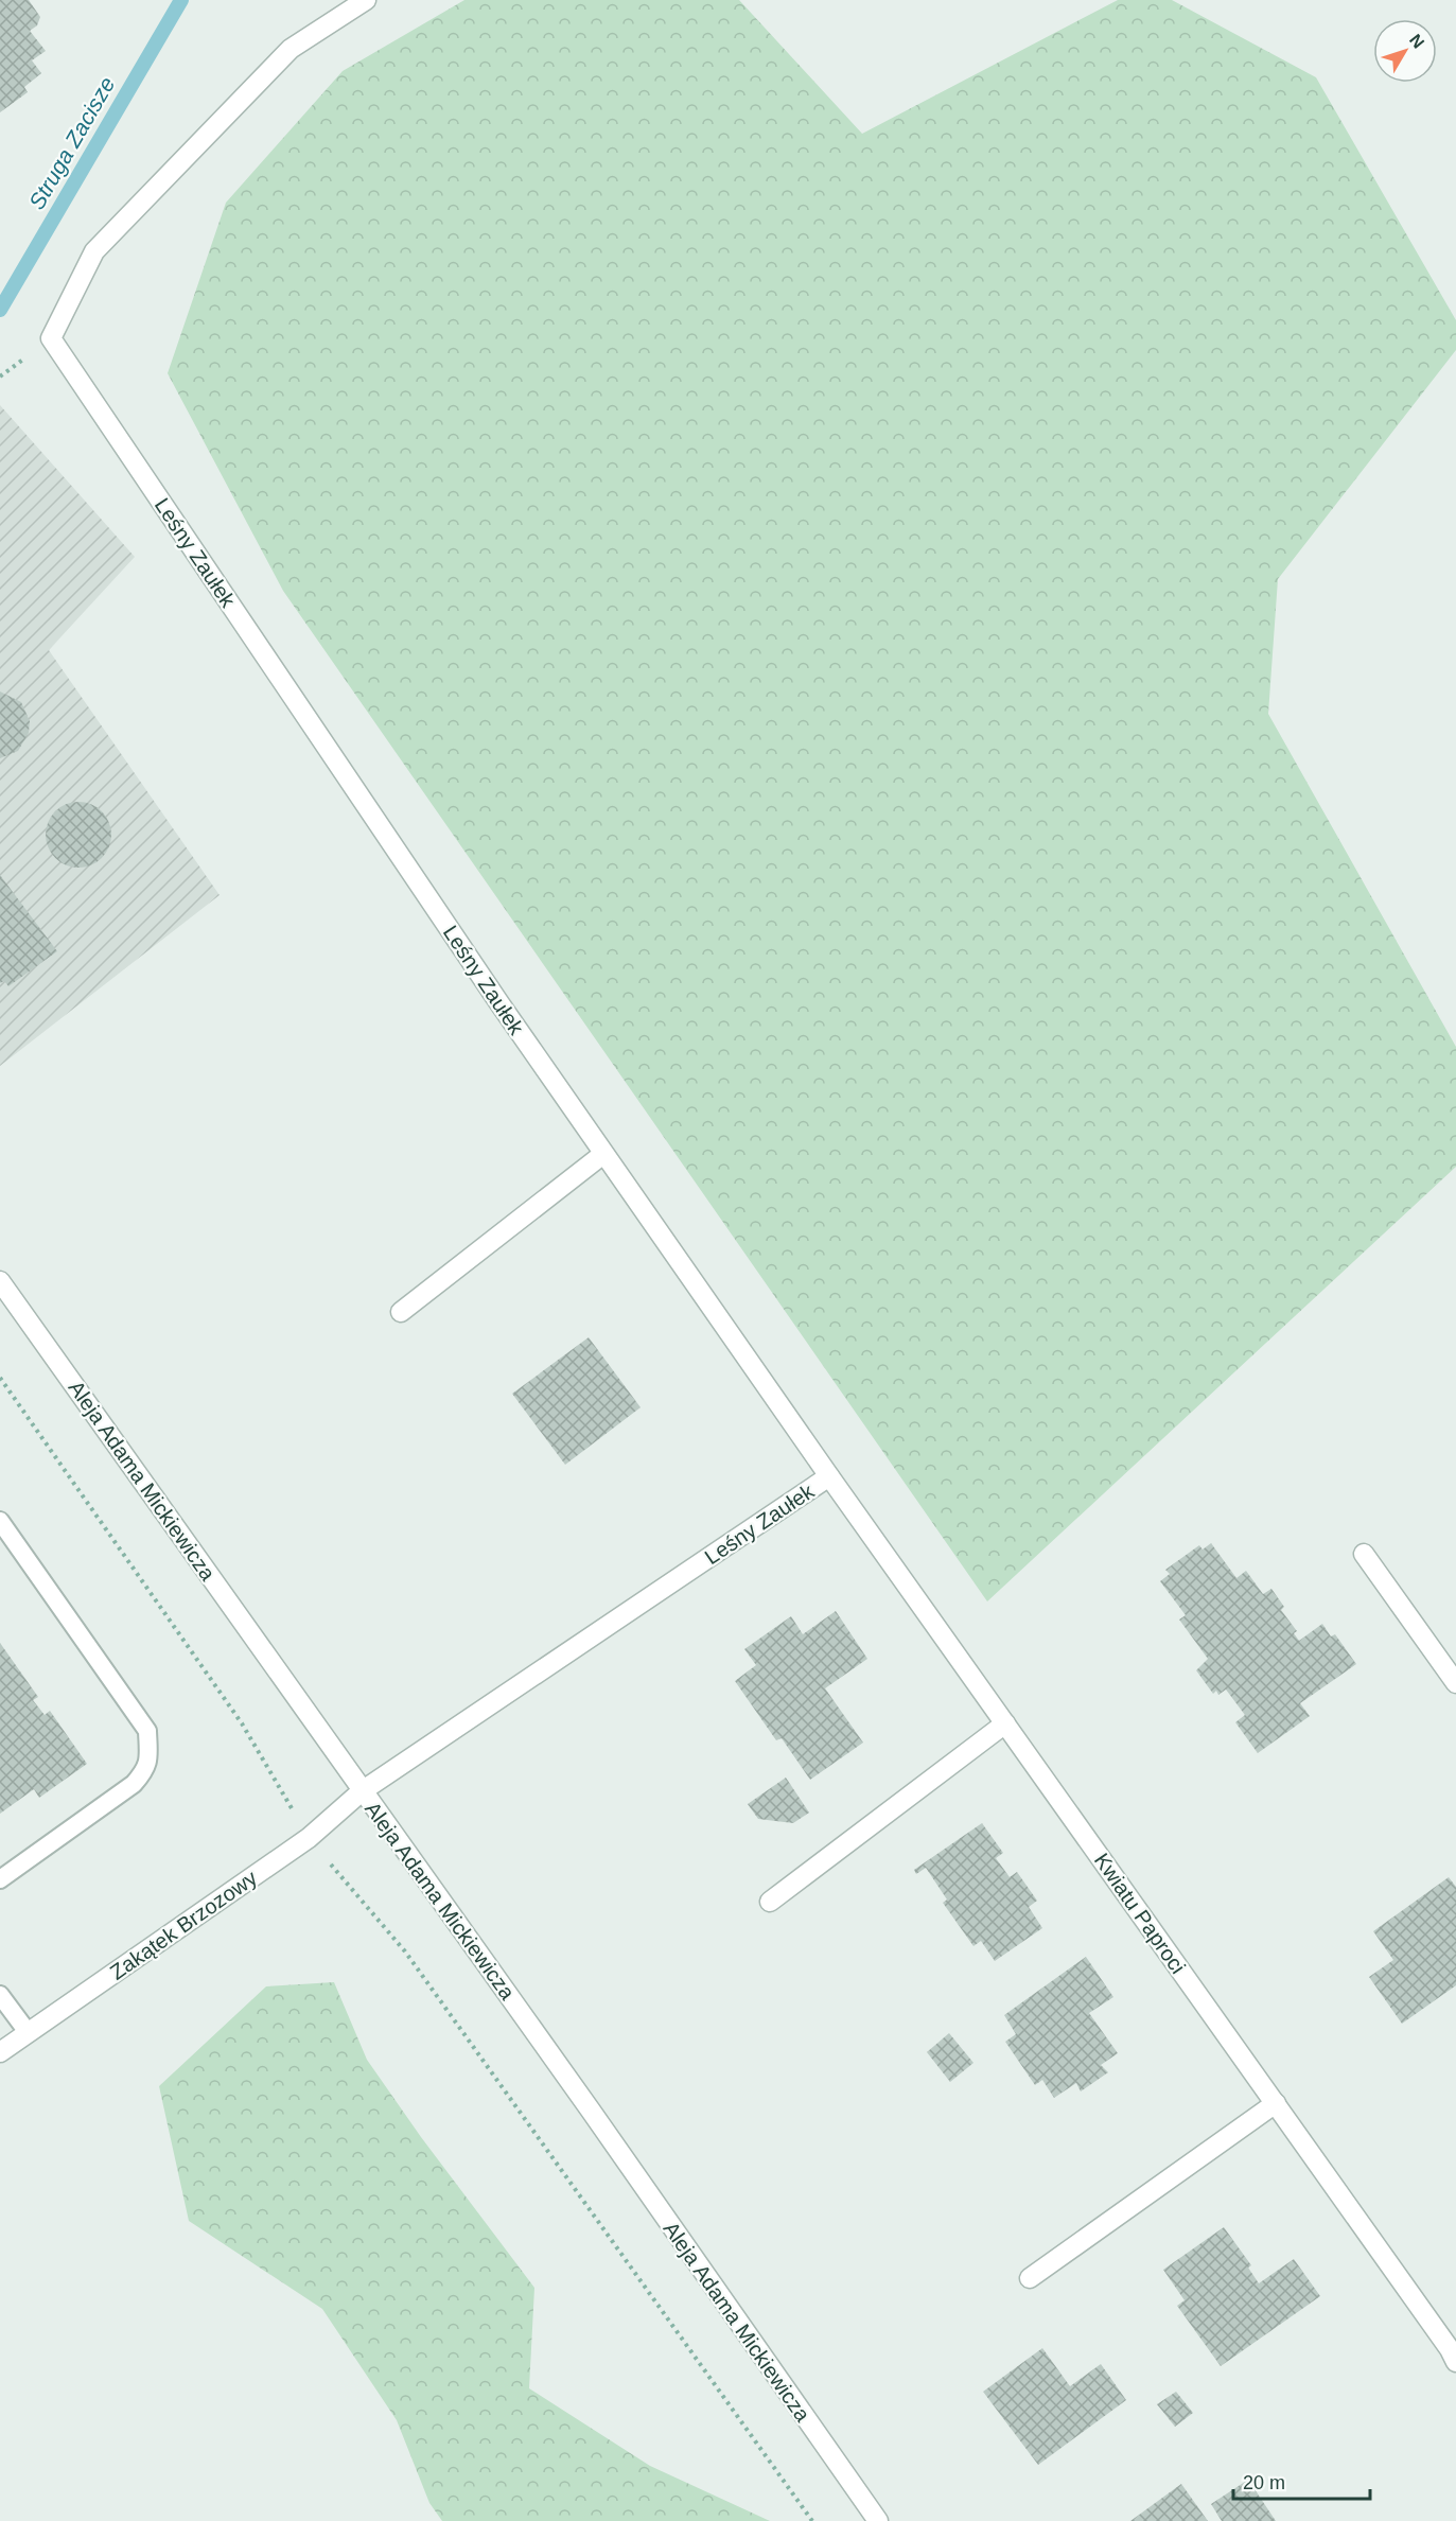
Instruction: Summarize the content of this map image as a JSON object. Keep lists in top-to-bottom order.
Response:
{
  "streets": {
    "street": [
      "Leśny Zaułek",
      "Aleja Adama Mickiewicza",
      "Kwiatu Paproci",
      "Zakątek Brzozowy"
    ]
  },
  "crossings": [
    ["Leśny Zaułek", "Aleja Adama Mickiewicza"],
    ["Leśny Zaułek", "Kwiatu Paproci"],
    ["Leśny Zaułek", "Zakątek Brzozowy"],
    ["Aleja Adama Mickiewicza", "Zakątek Brzozowy"]
  ],
  "water": ["Struga Zacisze"],
  "scale_bar": "20 m",
  "north": "top right"
}
